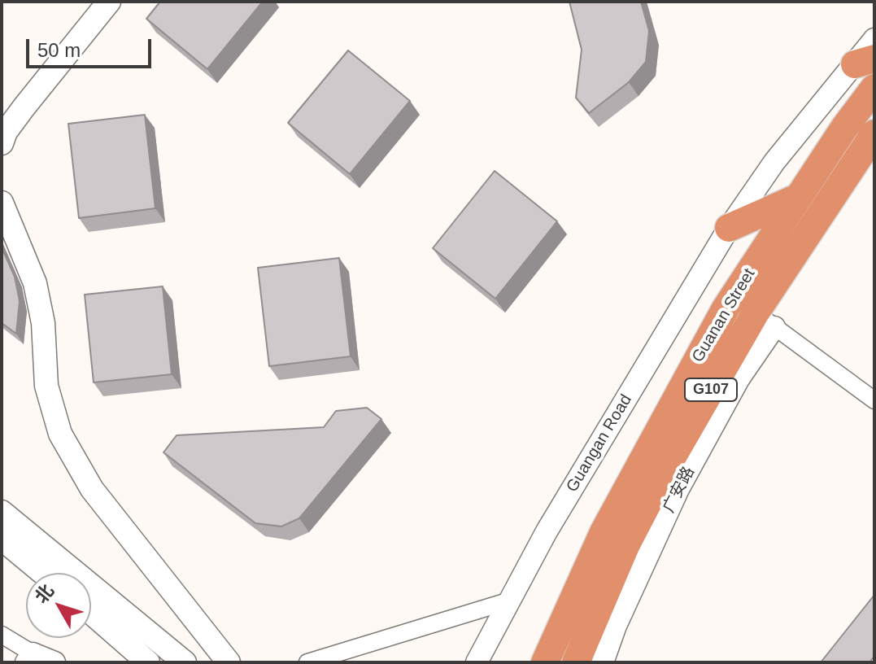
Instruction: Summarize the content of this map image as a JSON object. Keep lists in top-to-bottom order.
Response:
{
  "streets": {
    "highway": ["Guanan Street", "G107"],
    "street": ["Guangan Road", "广安路"]
  },
  "crossings": [
    ["Guanan Street", "广安路"]
  ],
  "scale_bar": "50 m",
  "north": "top left"
}
